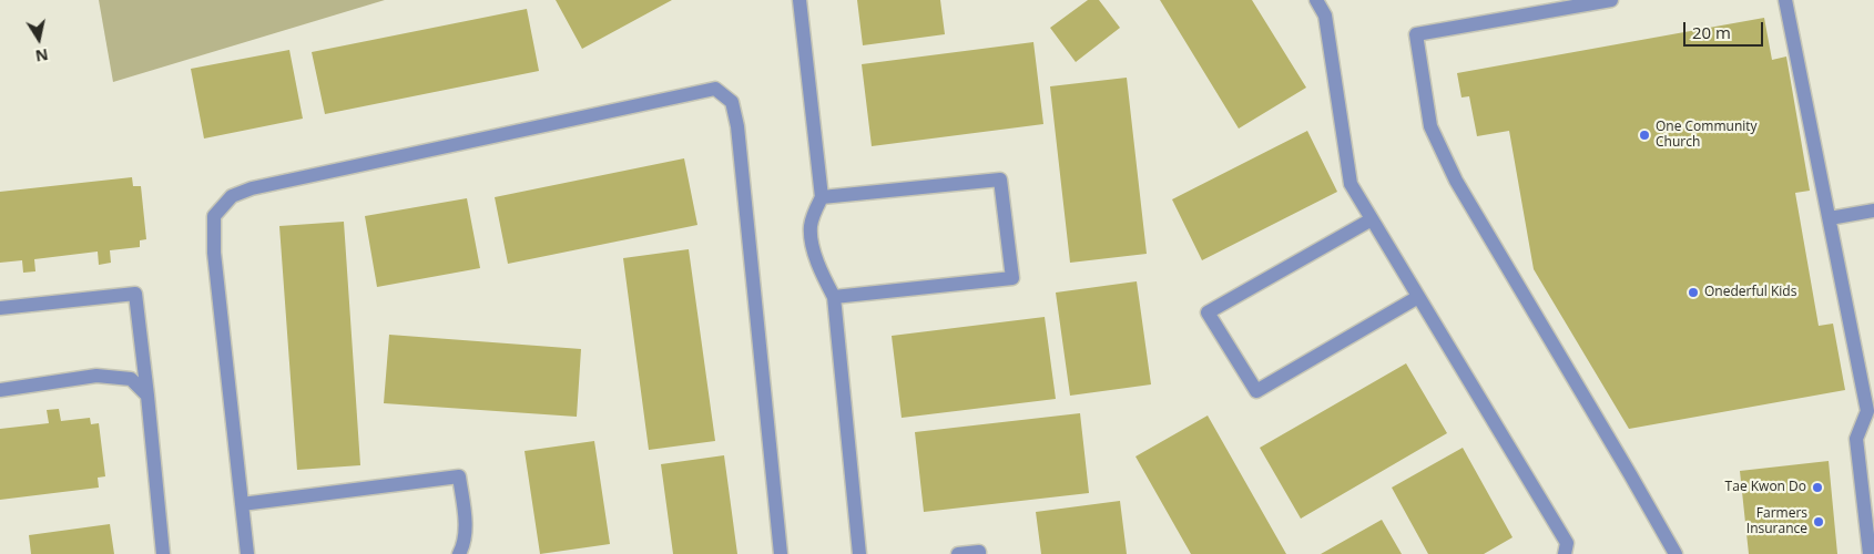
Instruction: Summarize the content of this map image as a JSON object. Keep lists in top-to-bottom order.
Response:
{
  "places": [
    "One Community Church",
    "Onederful Kids",
    "Tae Kwon Do",
    "Farmers Insurance"
  ],
  "scale_bar": "20 m",
  "north": "bottom"
}
